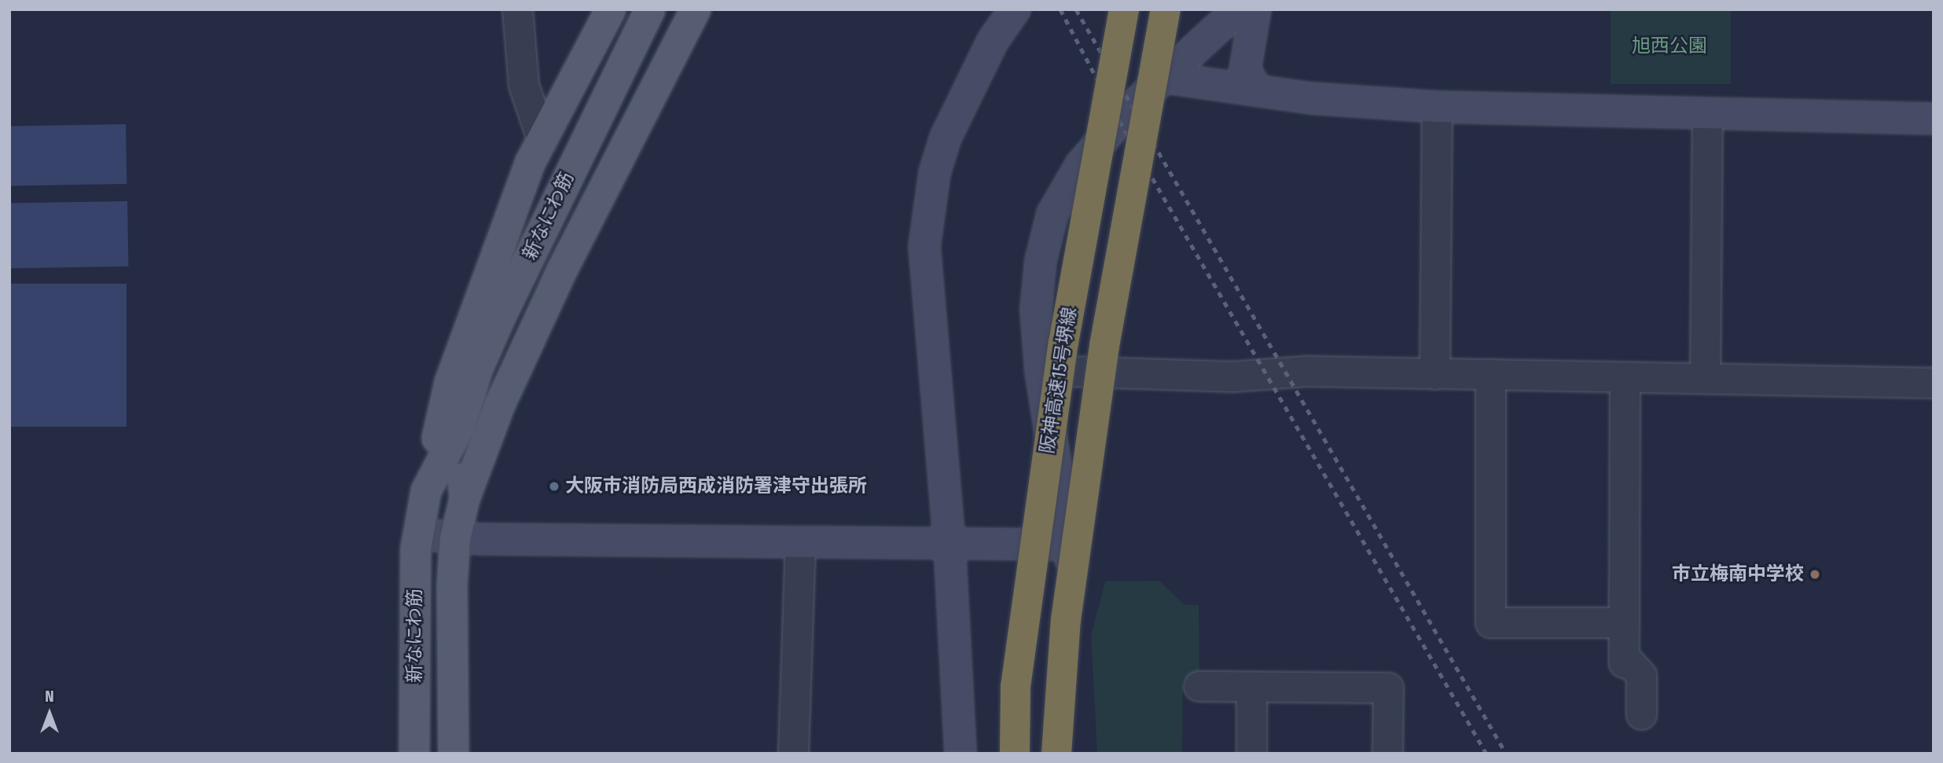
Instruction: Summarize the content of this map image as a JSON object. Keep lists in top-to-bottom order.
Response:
{
  "streets": {
    "highway": ["阪神高速15号堺線"],
    "main road": ["新なにわ筋"]
  },
  "parks": ["旭西公園"],
  "places": ["大阪市消防局西成消防署津守出張所", "市立梅南中学校"],
  "north": "top"
}
